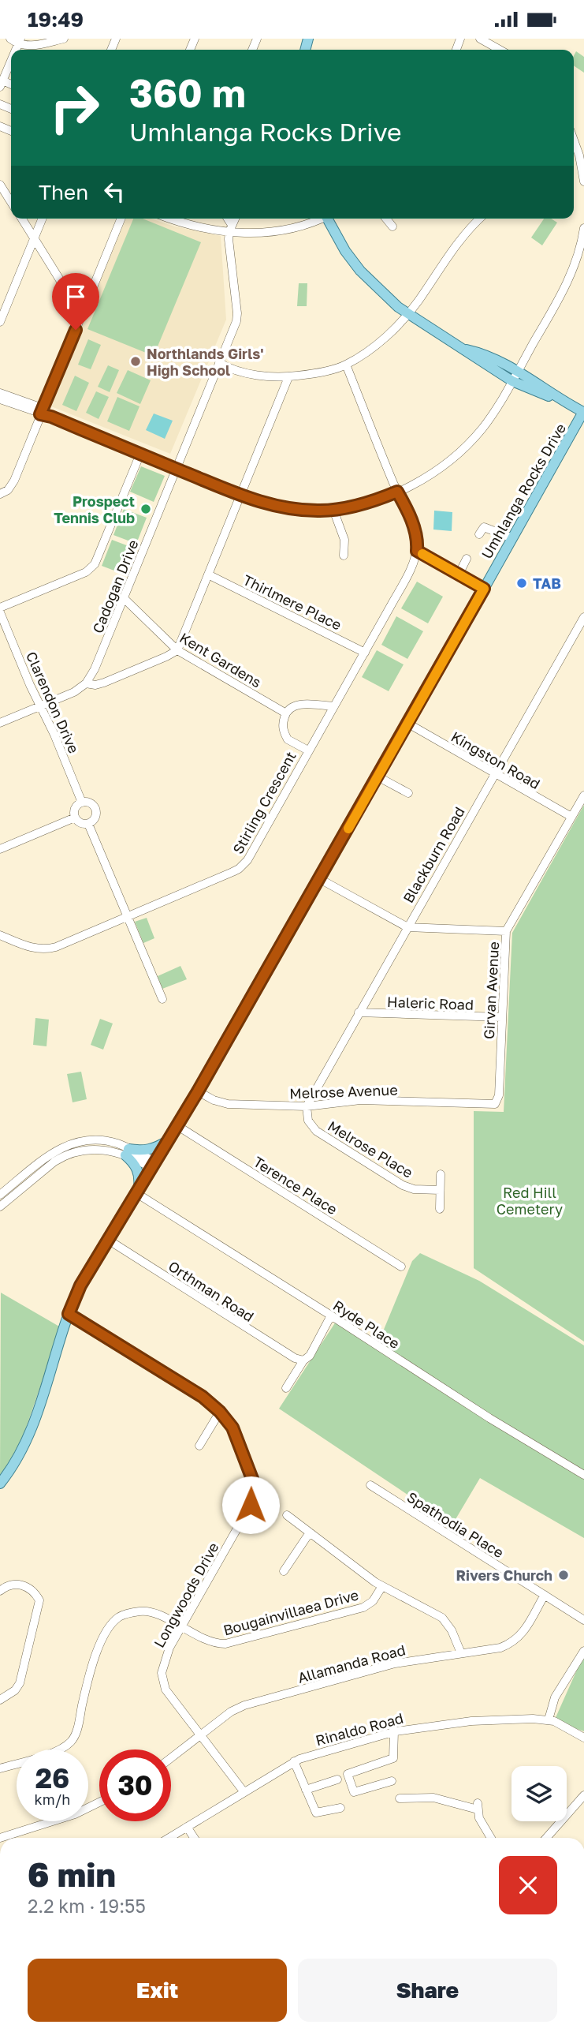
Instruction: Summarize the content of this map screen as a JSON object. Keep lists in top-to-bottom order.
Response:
{
  "streets": {
    "main road": ["Umhlanga Rocks Drive"],
    "street": [
      "Cadogan Drive",
      "Thirlmere Place",
      "Kent Gardens",
      "Clarendon Drive",
      "Kingston Road",
      "Stirling Crescent",
      "Blackburn Road",
      "Girvan Avenue",
      "Haleric Road",
      "Melrose Avenue",
      "Melrose Place",
      "Terence Place",
      "Orthman Road",
      "Ryde Place",
      "Spathodia Place",
      "Longwoods Drive",
      "Bougainvillaea Drive",
      "Allamanda Road",
      "Rinaldo Road"
    ]
  },
  "crossings": [
    ["Umhlanga Rocks Drive", "Kingston Road"],
    ["Umhlanga Rocks Drive", "Melrose Avenue"],
    ["Umhlanga Rocks Drive", "Terence Place"],
    ["Umhlanga Rocks Drive", "Orthman Road"],
    ["Umhlanga Rocks Drive", "Ryde Place"],
    ["Umhlanga Rocks Drive", "Longwoods Drive"],
    ["Cadogan Drive", "Kent Gardens"],
    ["Thirlmere Place", "Stirling Crescent"],
    ["Kingston Road", "Blackburn Road"],
    ["Kingston Road", "Girvan Avenue"],
    ["Blackburn Road", "Haleric Road"],
    ["Blackburn Road", "Melrose Avenue"],
    ["Blackburn Road", "Melrose Place"],
    ["Girvan Avenue", "Haleric Road"],
    ["Girvan Avenue", "Melrose Avenue"],
    ["Melrose Avenue", "Melrose Place"],
    ["Spathodia Place", "Allamanda Road"],
    ["Longwoods Drive", "Bougainvillaea Drive"],
    ["Longwoods Drive", "Allamanda Road"],
    ["Longwoods Drive", "Rinaldo Road"]
  ],
  "parks": ["Red Hill Cemetery"],
  "places": [
    "Northlands Girls' High School",
    "Prospect Tennis Club",
    "TAB",
    "Rivers Church"
  ],
  "page": {
    "status": "19:49",
    "turn": ["360 m", "Umhlanga Rocks Drive"],
    "then": "Then",
    "speed": "26 km/h",
    "limit": "30",
    "heading": ["6 min", "2.2 km · 19:55"],
    "buttons": ["Exit", "Share"]
  }
}
